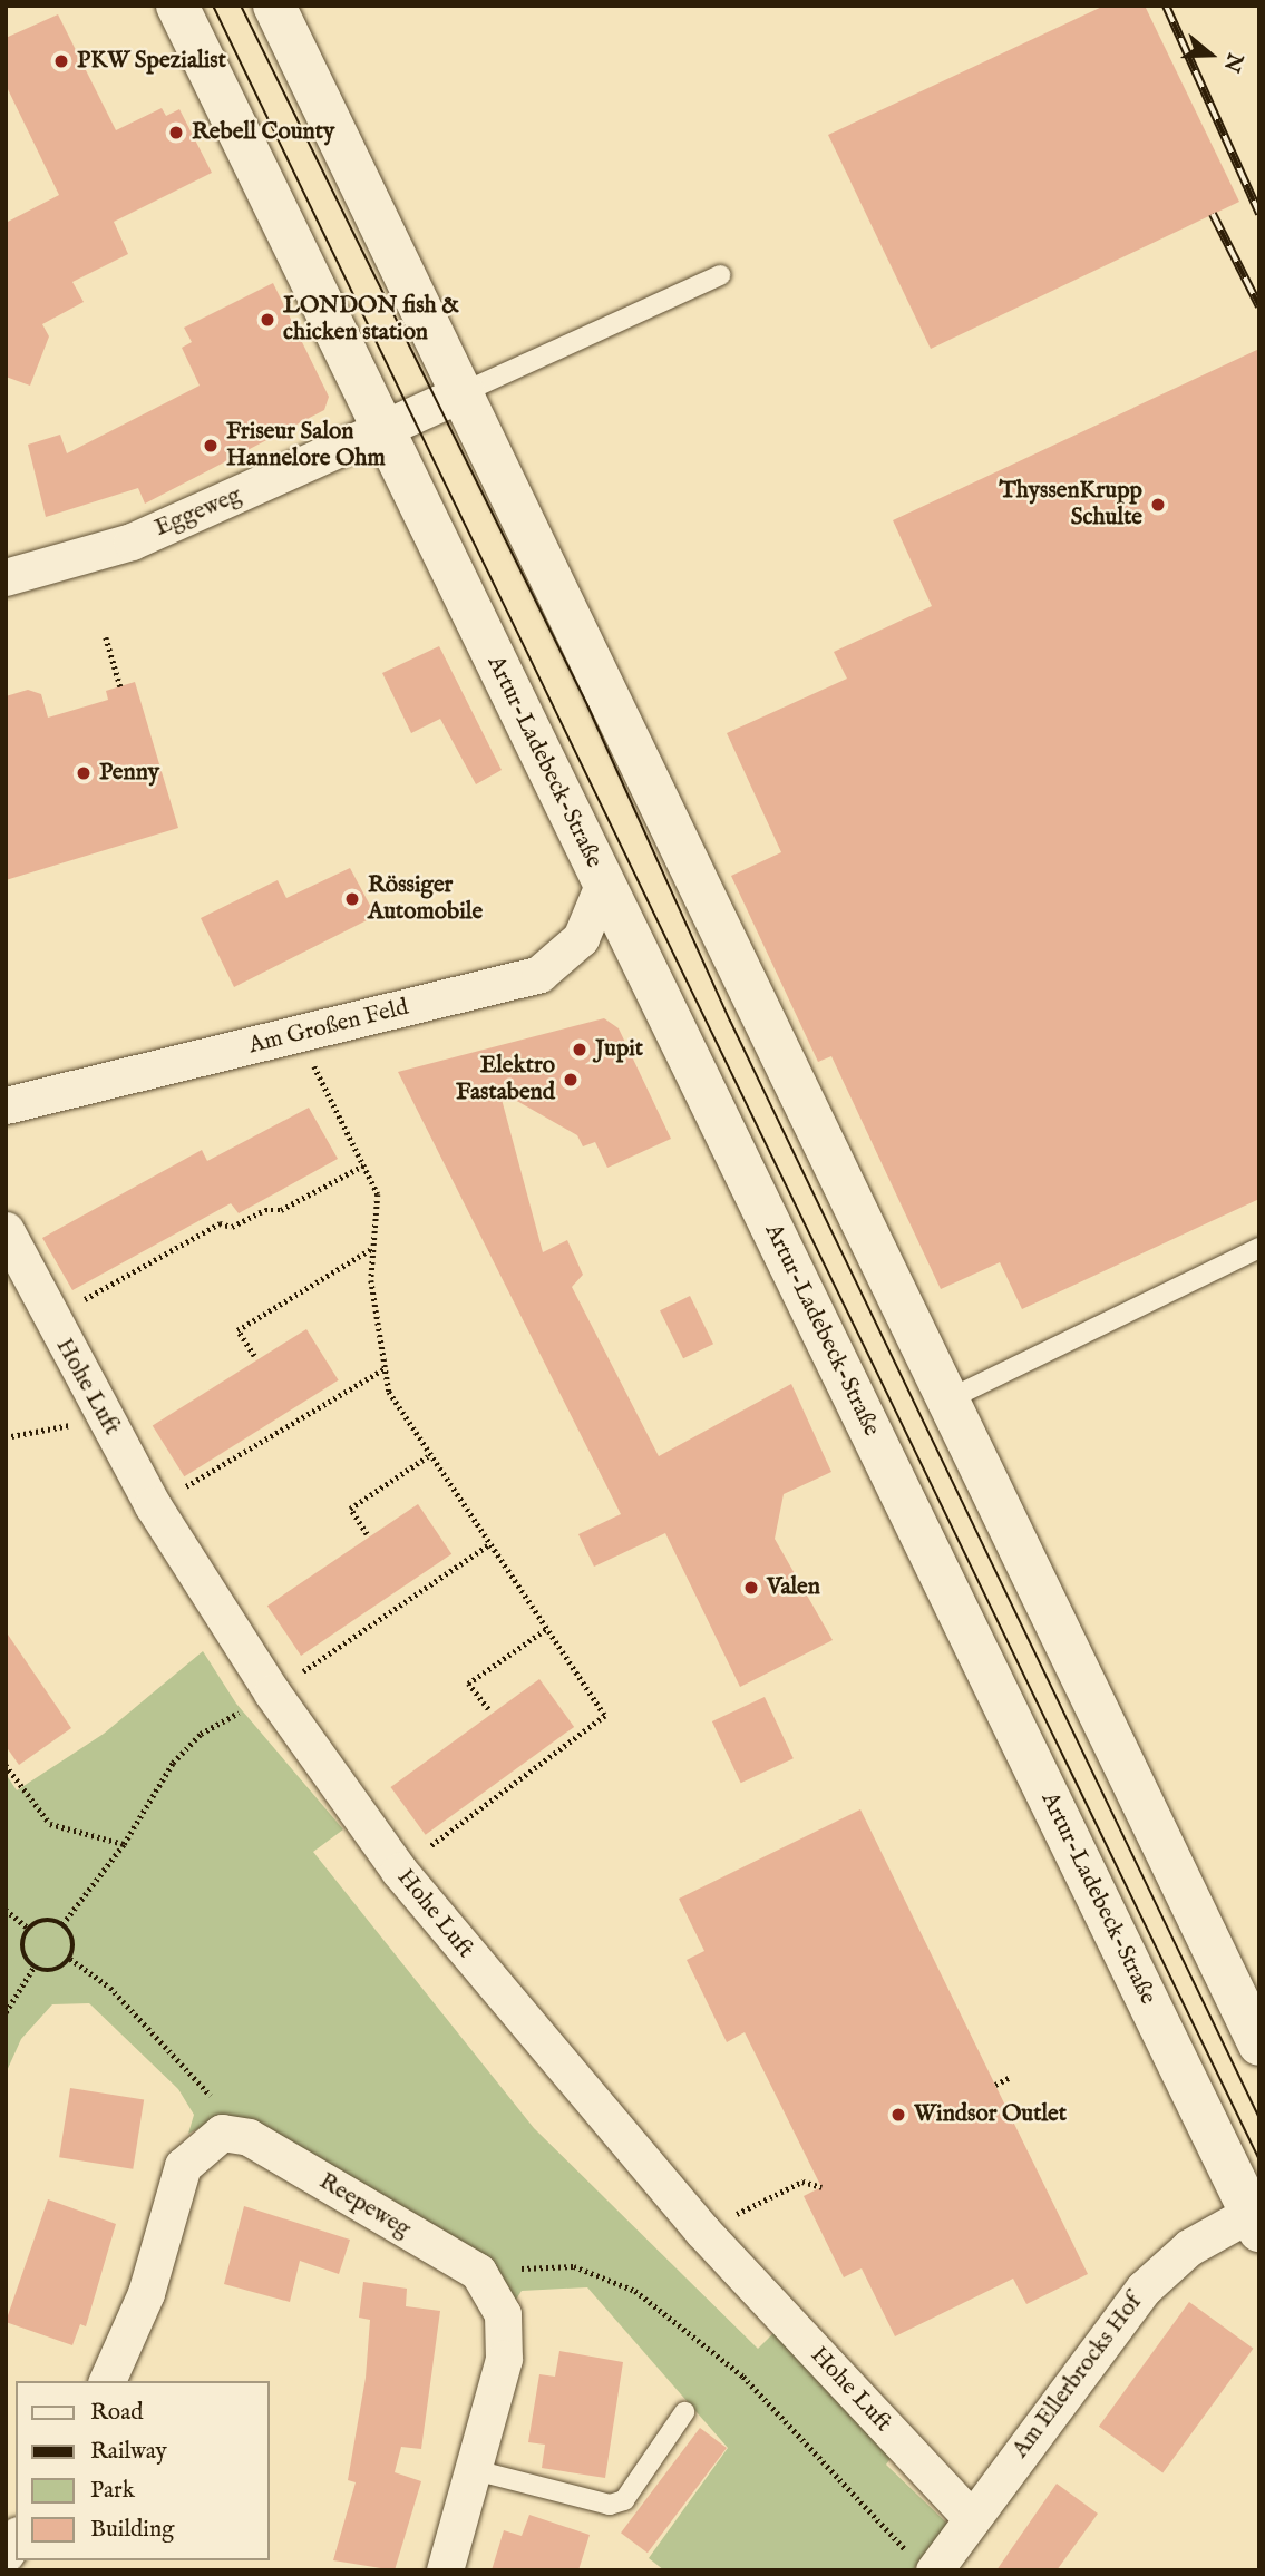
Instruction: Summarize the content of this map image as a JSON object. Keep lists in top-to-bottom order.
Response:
{
  "streets": {
    "street": [
      "Eggeweg",
      "Artur-Ladebeck-Straße",
      "Am Großen Feld",
      "Hohe Luft",
      "Reepeweg",
      "Am Ellerbrocks Hof"
    ]
  },
  "crossings": [
    ["Eggeweg", "Artur-Ladebeck-Straße"],
    ["Artur-Ladebeck-Straße", "Am Großen Feld"],
    ["Artur-Ladebeck-Straße", "Am Ellerbrocks Hof"],
    ["Hohe Luft", "Am Ellerbrocks Hof"]
  ],
  "places": [
    "PKW Spezialist",
    "Rebell County",
    "LONDON fish & chicken station",
    "Friseur Salon Hannelore Ohm",
    "ThyssenKrupp Schulte",
    "Penny",
    "Rössiger Automobile",
    "Jupit",
    "Elektro Fastabend",
    "Valen",
    "Windsor Outlet"
  ],
  "legend": [
    "Road",
    "Railway",
    "Park",
    "Building"
  ],
  "north": "right"
}
